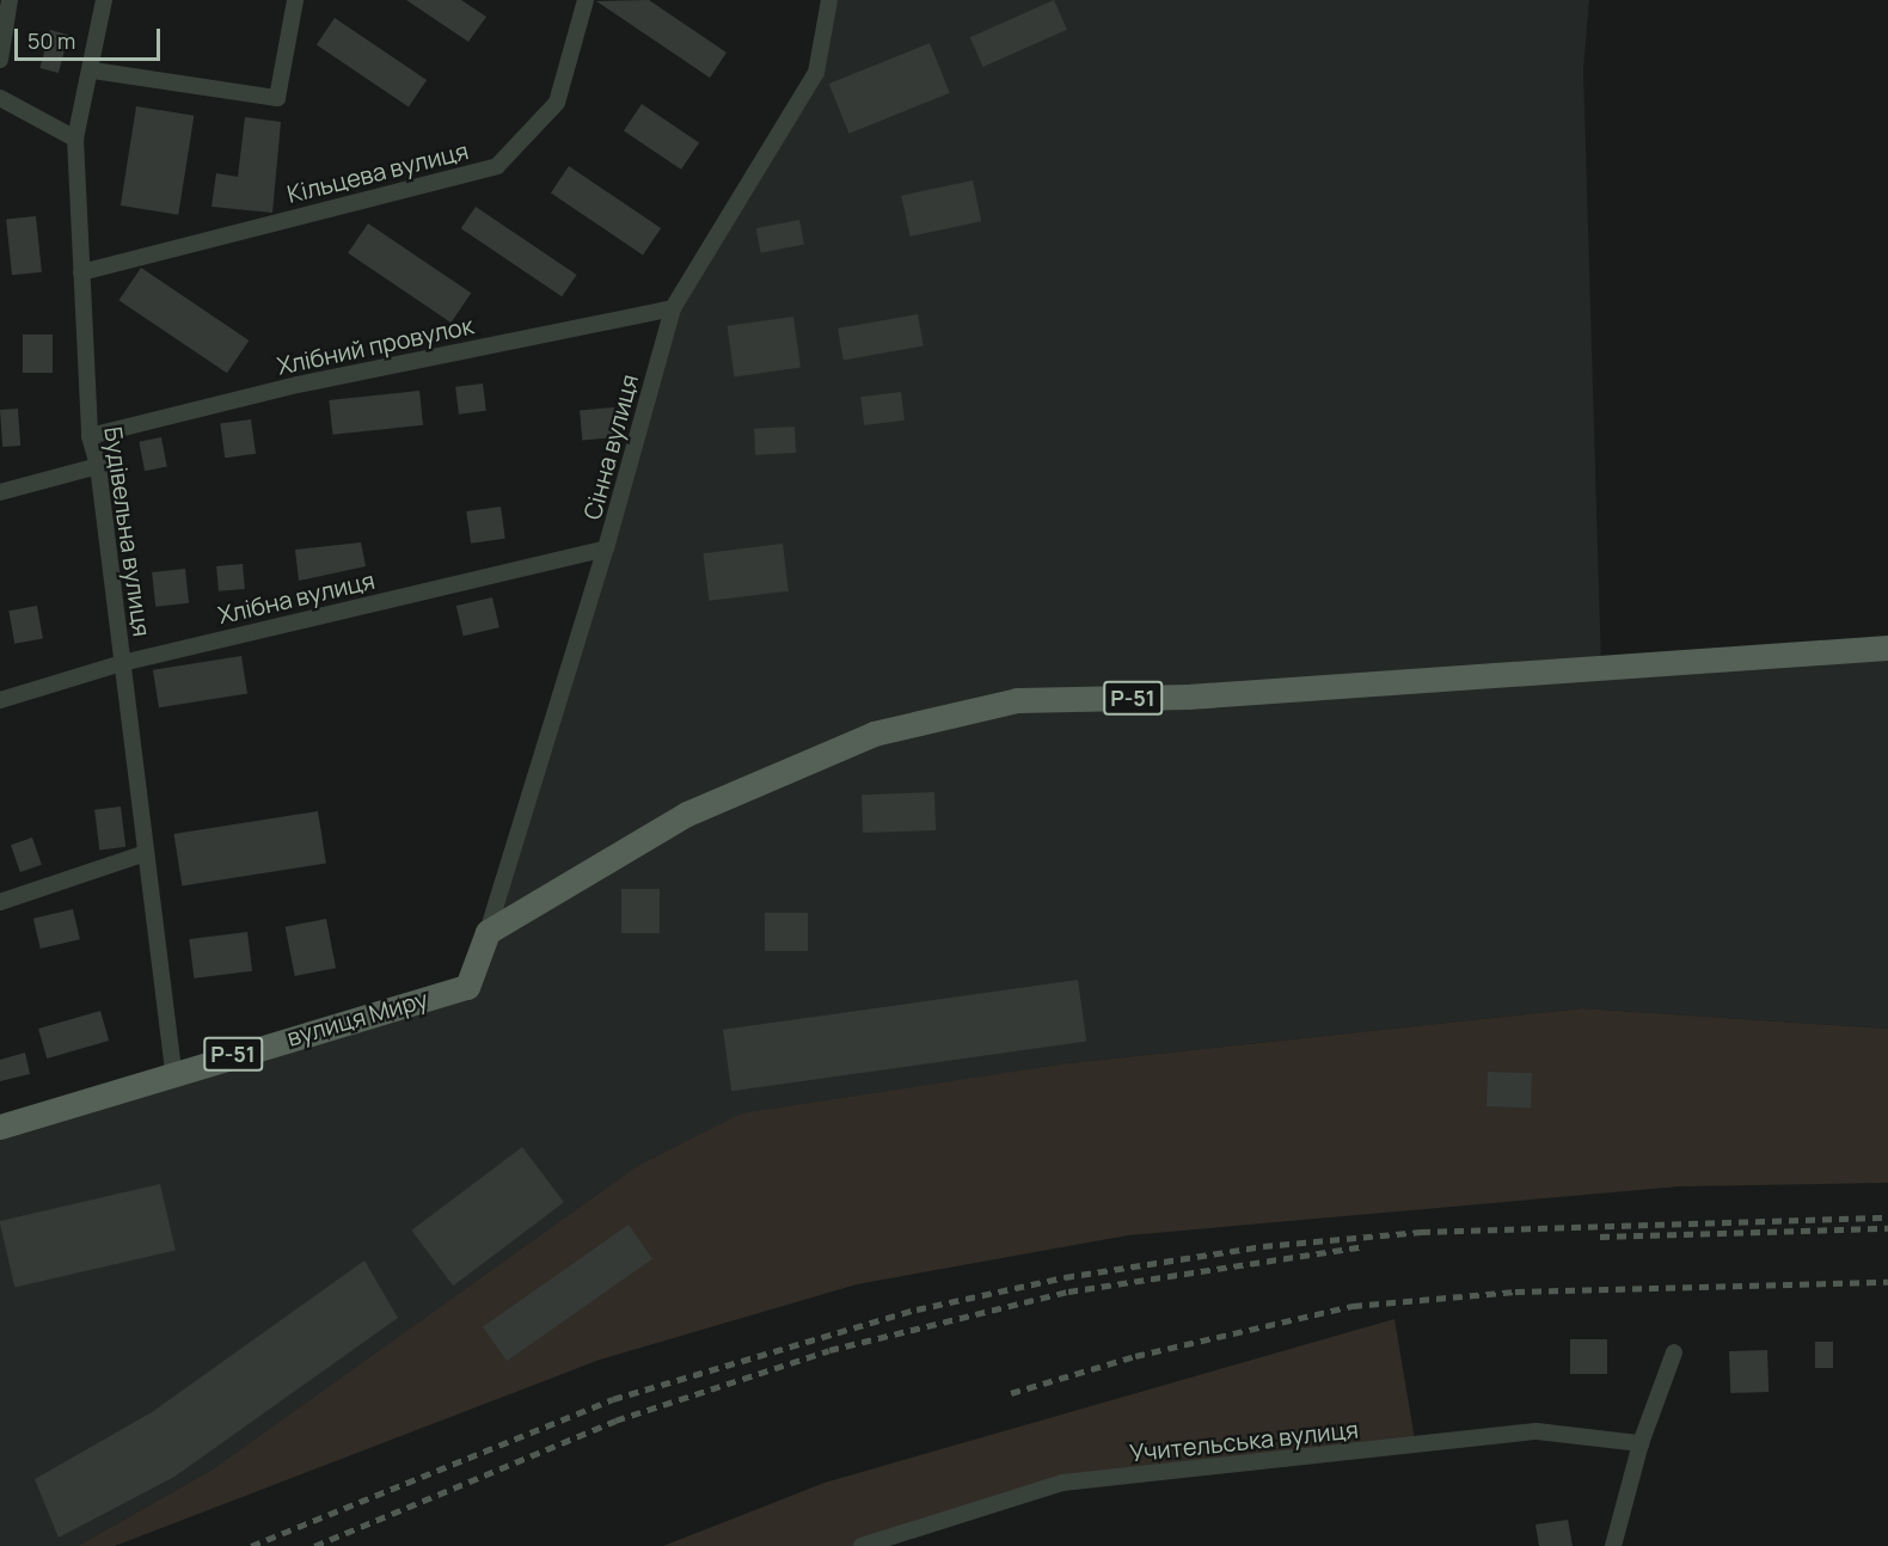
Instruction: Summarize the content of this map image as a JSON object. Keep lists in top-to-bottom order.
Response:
{
  "streets": {
    "main road": ["Р-51", "вулиця Миру"],
    "street": [
      "Кільцева вулиця",
      "Хлібний провулок",
      "Сінна вулиця",
      "Будівельна вулиця",
      "Хлібна вулиця",
      "Учительська вулиця"
    ]
  },
  "crossings": [
    ["Кільцева вулиця", "Будівельна вулиця"],
    ["Хлібний провулок", "Сінна вулиця"],
    ["Хлібний провулок", "Будівельна вулиця"],
    ["Сінна вулиця", "Хлібна вулиця"],
    ["Сінна вулиця", "Р-51"],
    ["Сінна вулиця", "вулиця Миру"],
    ["Будівельна вулиця", "Хлібна вулиця"],
    ["Будівельна вулиця", "вулиця Миру"],
    ["Р-51", "вулиця Миру"]
  ],
  "scale_bar": "50 m"
}
